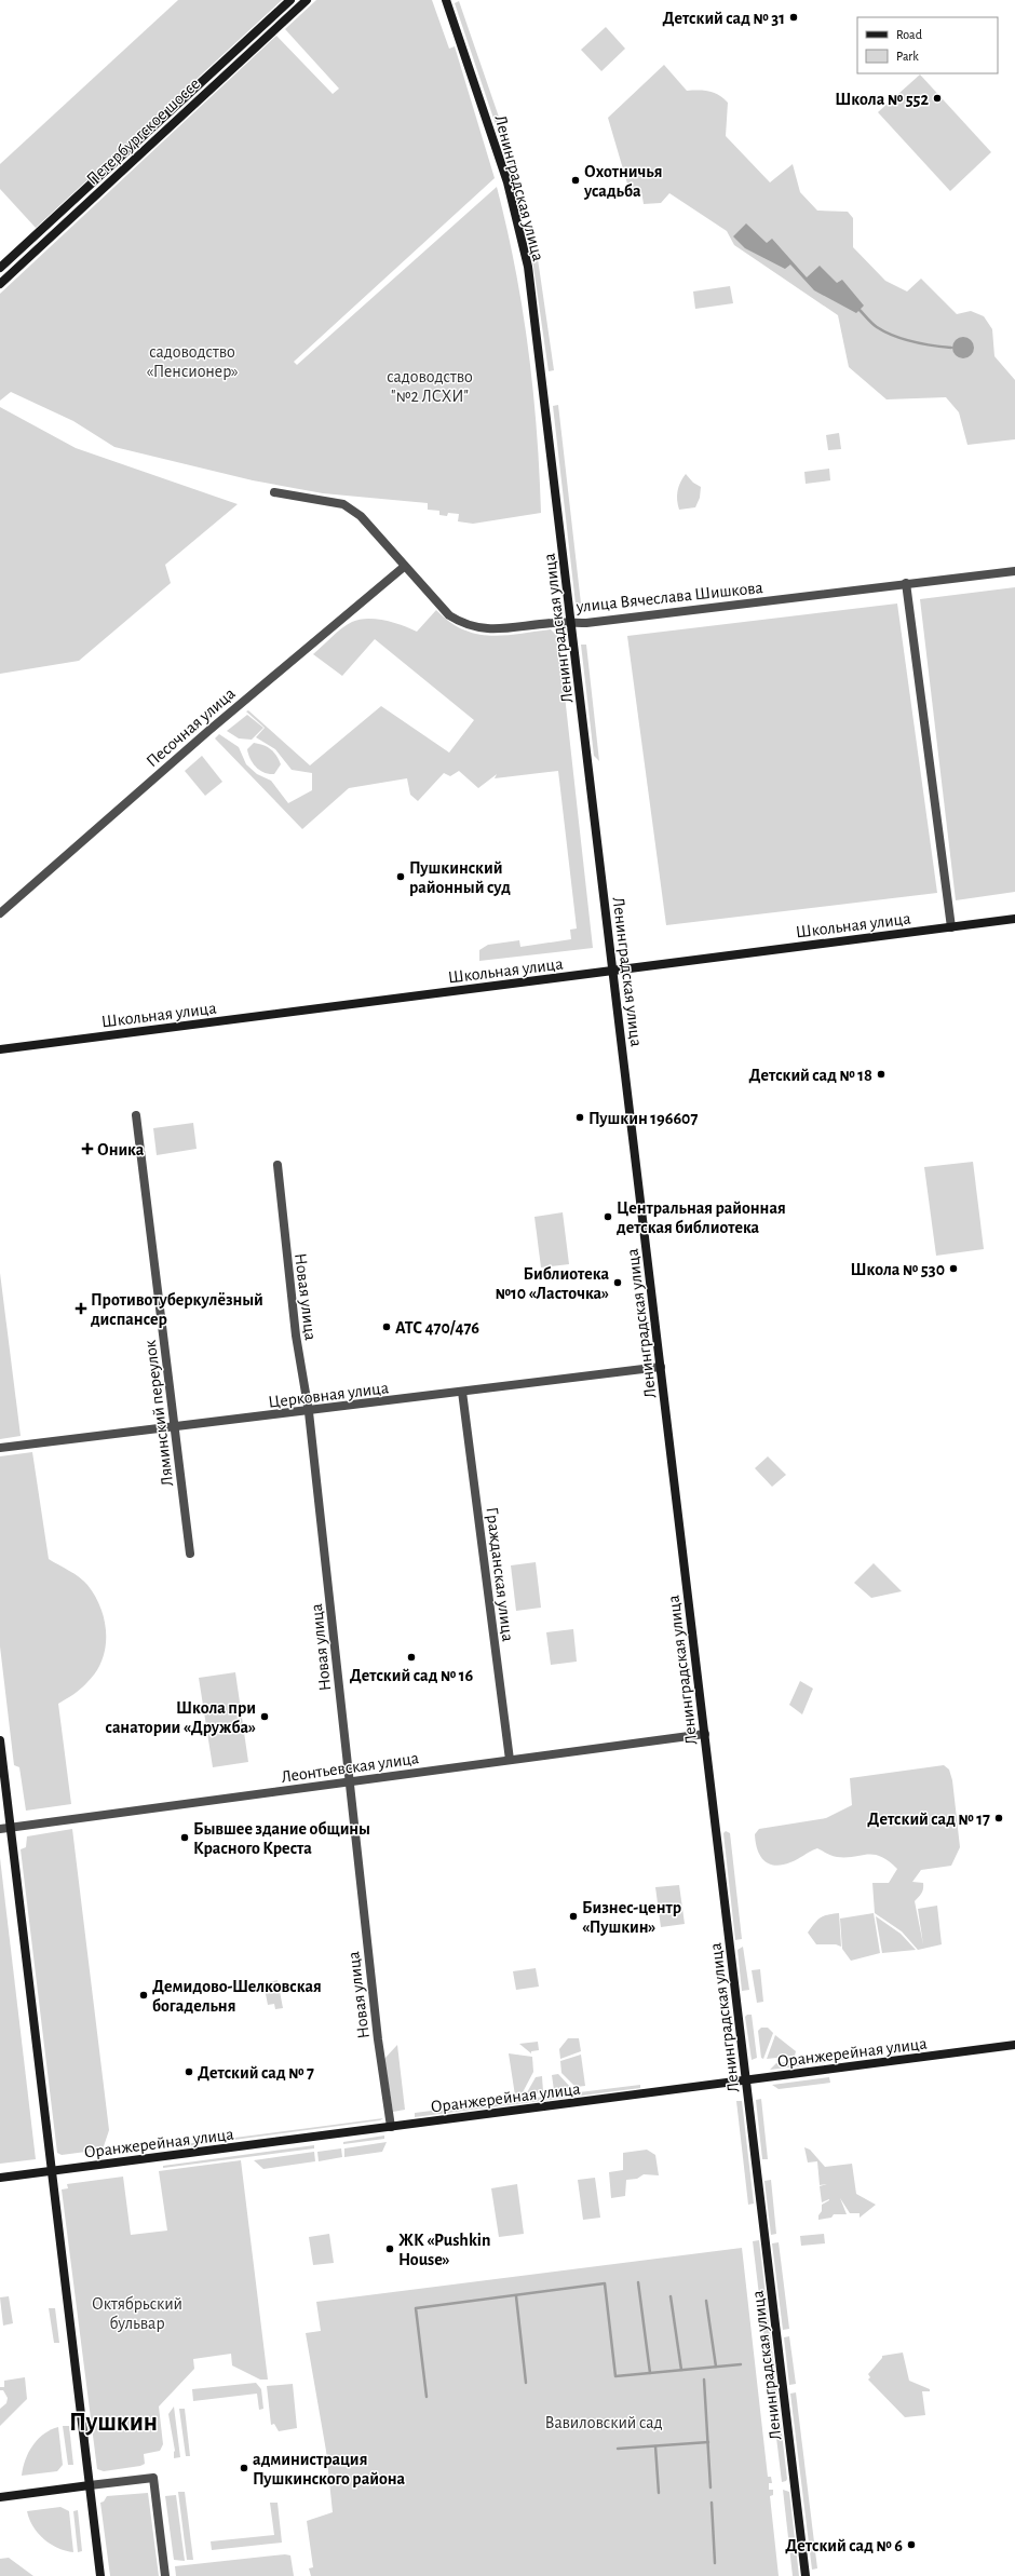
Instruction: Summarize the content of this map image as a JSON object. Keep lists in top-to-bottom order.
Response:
{
  "streets": {
    "street": [
      "Петербургское шоссе",
      "Ленинградская улица",
      "улица Вячеслава Шишкова",
      "Песочная улица",
      "Школьная улица",
      "Новая улица",
      "Церковная улица",
      "Ляминский переулок",
      "Гражданская улица",
      "Леонтьевская улица",
      "Оранжерейная улица"
    ]
  },
  "crossings": [
    ["Ленинградская улица", "улица Вячеслава Шишкова"],
    ["Ленинградская улица", "Школьная улица"],
    ["Ленинградская улица", "Церковная улица"],
    ["Ленинградская улица", "Леонтьевская улица"],
    ["Ленинградская улица", "Оранжерейная улица"],
    ["улица Вячеслава Шишкова", "Песочная улица"],
    ["Новая улица", "Церковная улица"],
    ["Новая улица", "Леонтьевская улица"],
    ["Новая улица", "Оранжерейная улица"],
    ["Церковная улица", "Ляминский переулок"],
    ["Церковная улица", "Гражданская улица"],
    ["Гражданская улица", "Леонтьевская улица"]
  ],
  "districts": ["Пушкин"],
  "parks": [
    "садоводство «Пенсионер»",
    "садоводство \"№2 ЛСХИ\"",
    "Октябрьский бульвар",
    "Вавиловский сад"
  ],
  "places": {
    "other": [
      "Детский сад № 31",
      "Школа № 552",
      "Охотничья усадьба",
      "Пушкинский районный суд",
      "Детский сад № 18",
      "Пушкин 196607",
      "Центральная районная детская библиотека",
      "Школа № 530",
      "Библиотека №10 «Ласточка»",
      "АТС 470/476",
      "Детский сад № 16",
      "Школа при санатории «Дружба»",
      "Детский сад № 17",
      "Бывшее здание общины Красного Креста",
      "Бизнес-центр «Пушкин»",
      "Демидово-Шелковская богадельня",
      "Детский сад № 7",
      "ЖК «Pushkin House»",
      "администрация Пушкинского района",
      "Детский сад № 6"
    ],
    "health": ["Оника", "Противотуберкулёзный диспансер"]
  },
  "legend": ["Road", "Park"]
}
